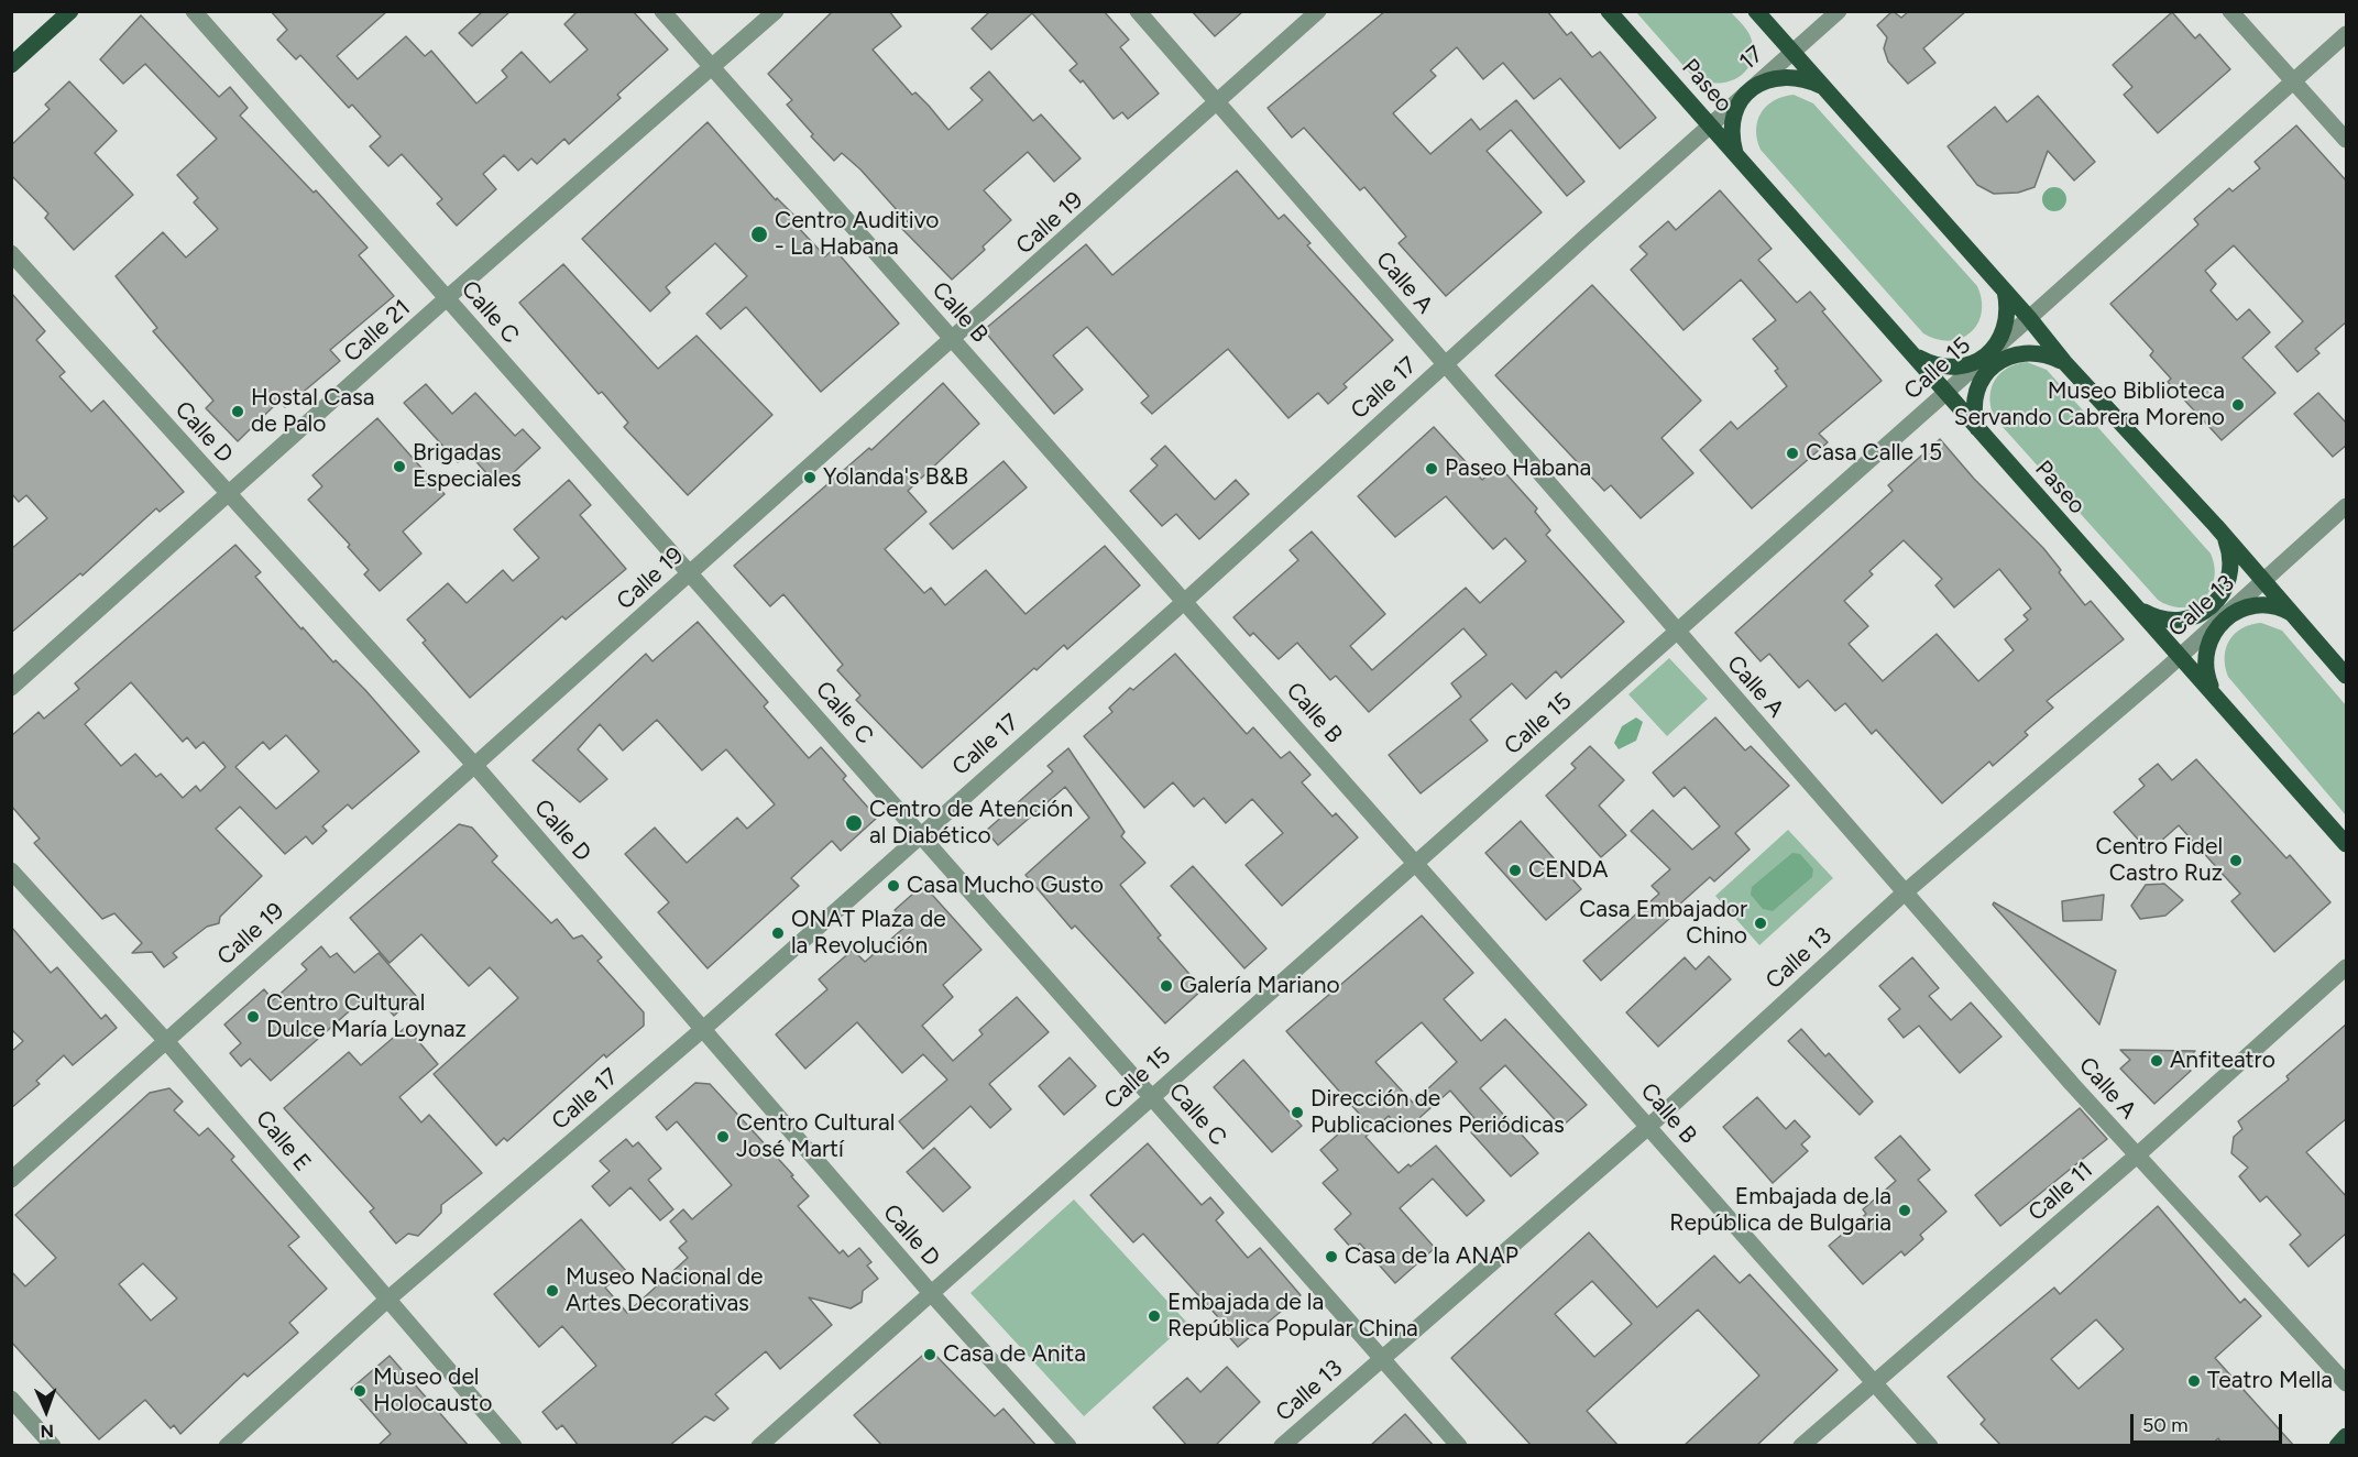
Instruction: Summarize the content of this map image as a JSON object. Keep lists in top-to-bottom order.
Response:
{
  "streets": {
    "main road": ["Paseo"],
    "street": [
      "17",
      "Calle 19",
      "Calle A",
      "Calle C",
      "Calle B",
      "Calle 21",
      "Calle 15",
      "Calle 17",
      "Calle D",
      "Calle 13",
      "Calle E",
      "Calle 11"
    ]
  },
  "crossings": [
    ["17", "Paseo"],
    ["17", "Calle 17"],
    ["Paseo", "Calle 15"],
    ["Paseo", "Calle 17"],
    ["Paseo", "Calle 13"],
    ["Calle 19", "Calle A"],
    ["Calle 19", "Calle C"],
    ["Calle 19", "Calle B"],
    ["Calle 19", "Calle D"],
    ["Calle 19", "Calle E"],
    ["Calle A", "Calle 15"],
    ["Calle A", "Calle 17"],
    ["Calle A", "Calle 13"],
    ["Calle A", "Calle 11"],
    ["Calle C", "Calle 21"],
    ["Calle C", "Calle 15"],
    ["Calle C", "Calle 17"],
    ["Calle C", "Calle 13"],
    ["Calle B", "Calle 21"],
    ["Calle B", "Calle 15"],
    ["Calle B", "Calle 17"],
    ["Calle B", "Calle 13"],
    ["Calle B", "Calle 11"],
    ["Calle 21", "Calle D"],
    ["Calle 15", "Calle D"],
    ["Calle 17", "Calle D"],
    ["Calle 17", "Calle E"]
  ],
  "places": [
    "Centro Auditivo - La Habana",
    "Museo Biblioteca Servando Cabrera Moreno",
    "Hostal Casa de Palo",
    "Casa Calle 15",
    "Brigadas Especiales",
    "Paseo Habana",
    "Yolanda's B&B",
    "Centro de Atención al Diabético",
    "Centro Fidel Castro Ruz",
    "CENDA",
    "Casa Mucho Gusto",
    "Casa Embajador Chino",
    "ONAT Plaza de la Revolución",
    "Galería Mariano",
    "Centro Cultural Dulce María Loynaz",
    "Anfiteatro",
    "Dirección de Publicaciones Periódicas",
    "Centro Cultural José Martí",
    "Embajada de la República de Bulgaria",
    "Casa de la ANAP",
    "Museo Nacional de Artes Decorativas",
    "Embajada de la República Popular China",
    "Casa de Anita",
    "Teatro Mella",
    "Museo del Holocausto"
  ],
  "scale_bar": "50 m",
  "north": "bottom"
}
